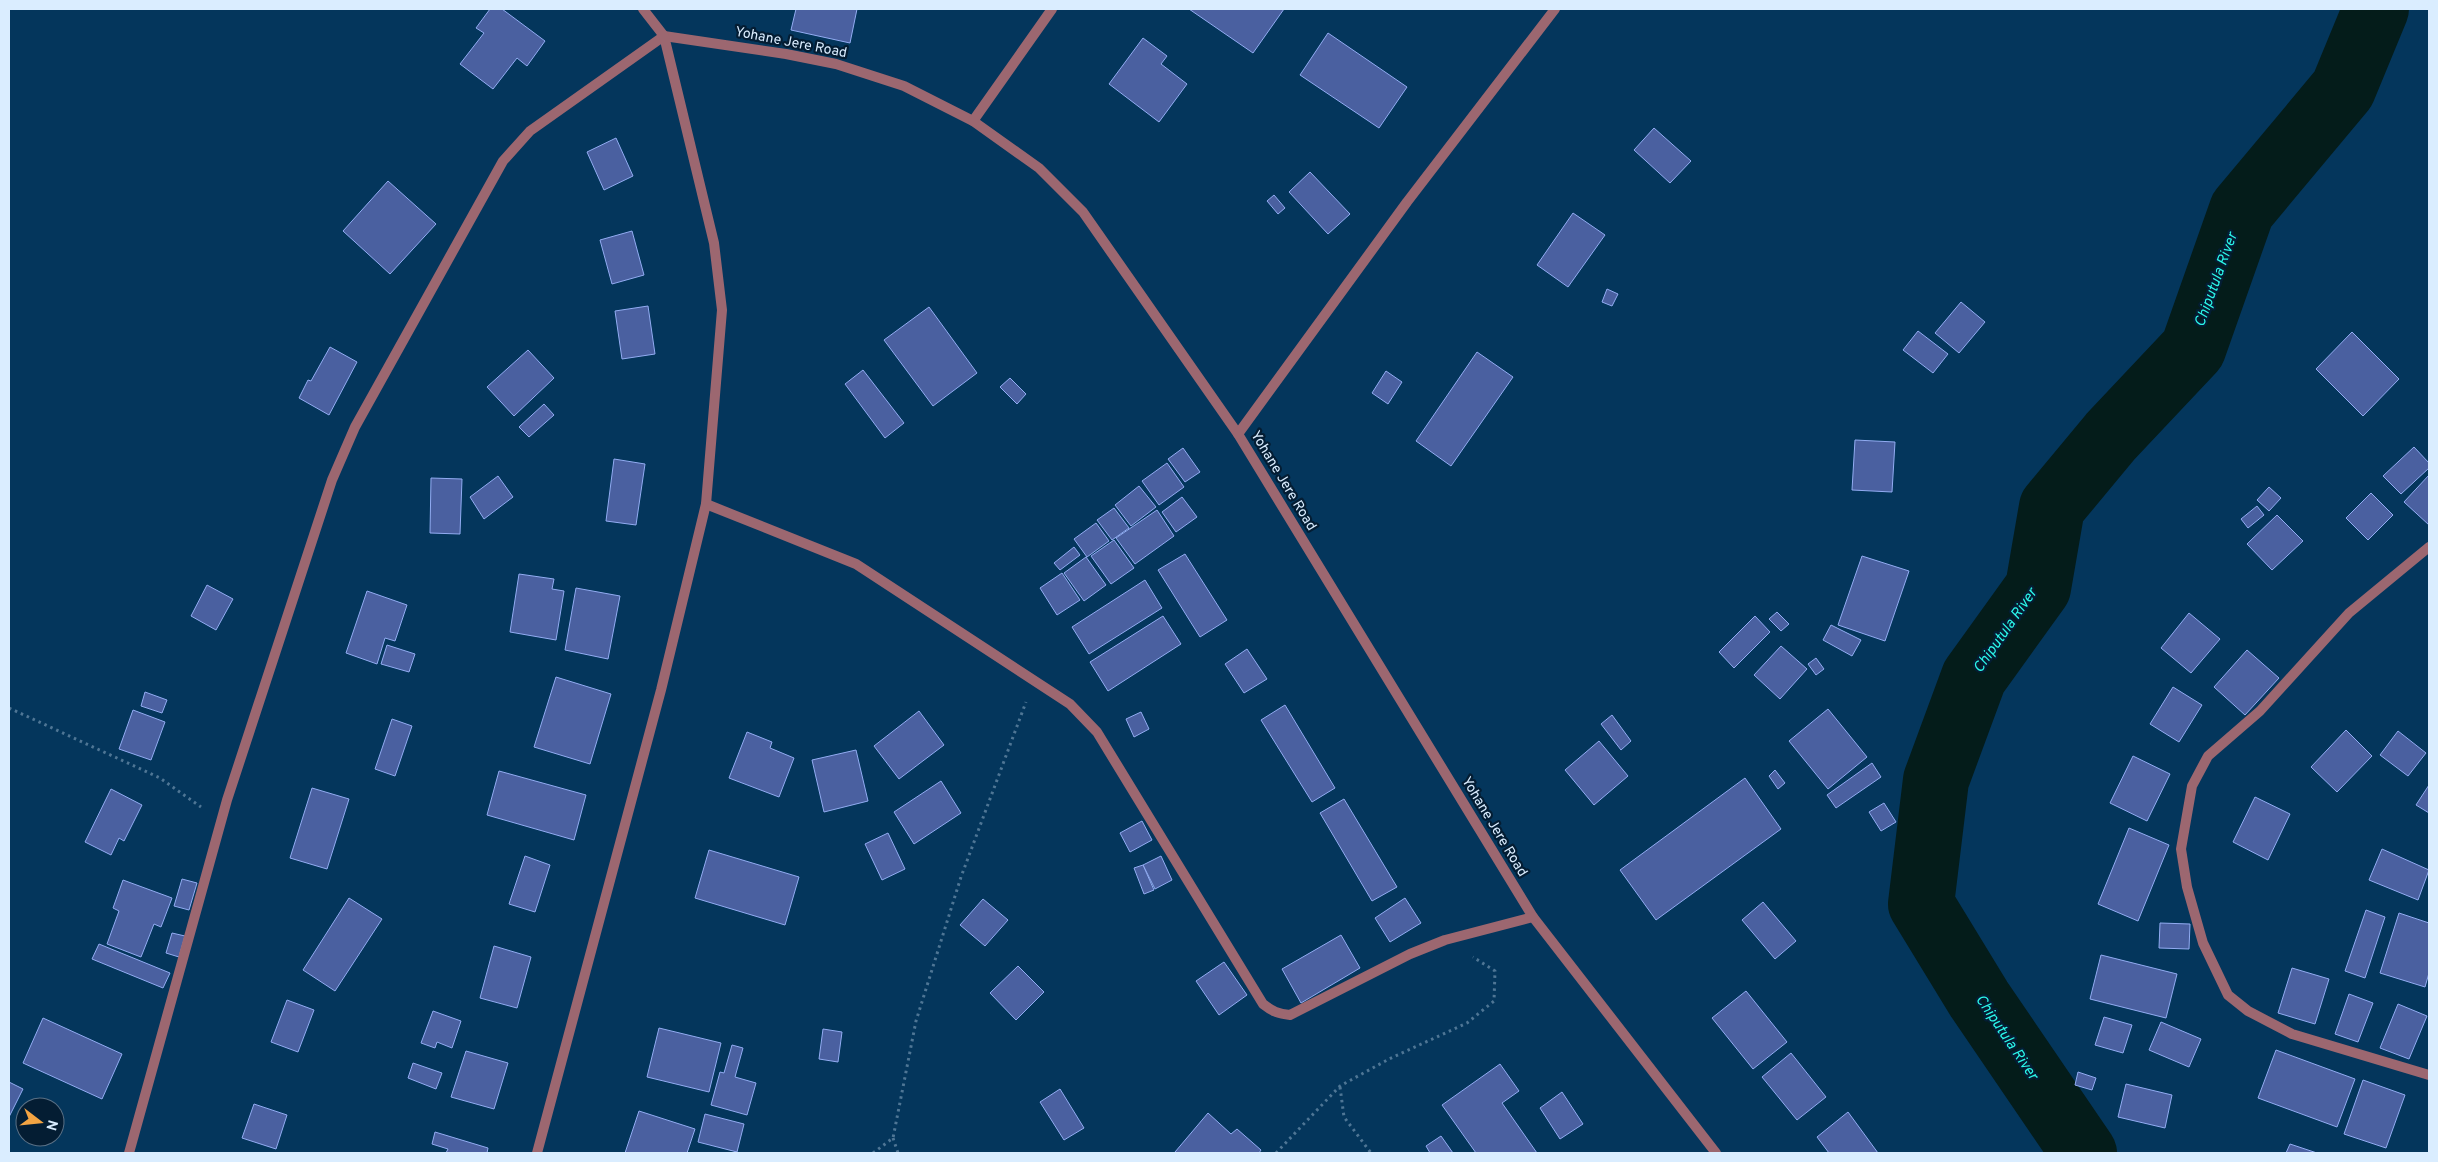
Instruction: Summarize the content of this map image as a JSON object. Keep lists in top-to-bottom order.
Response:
{
  "streets": {
    "street": ["Yohane Jere Road"]
  },
  "water": ["Chiputula River"],
  "north": "right"
}
